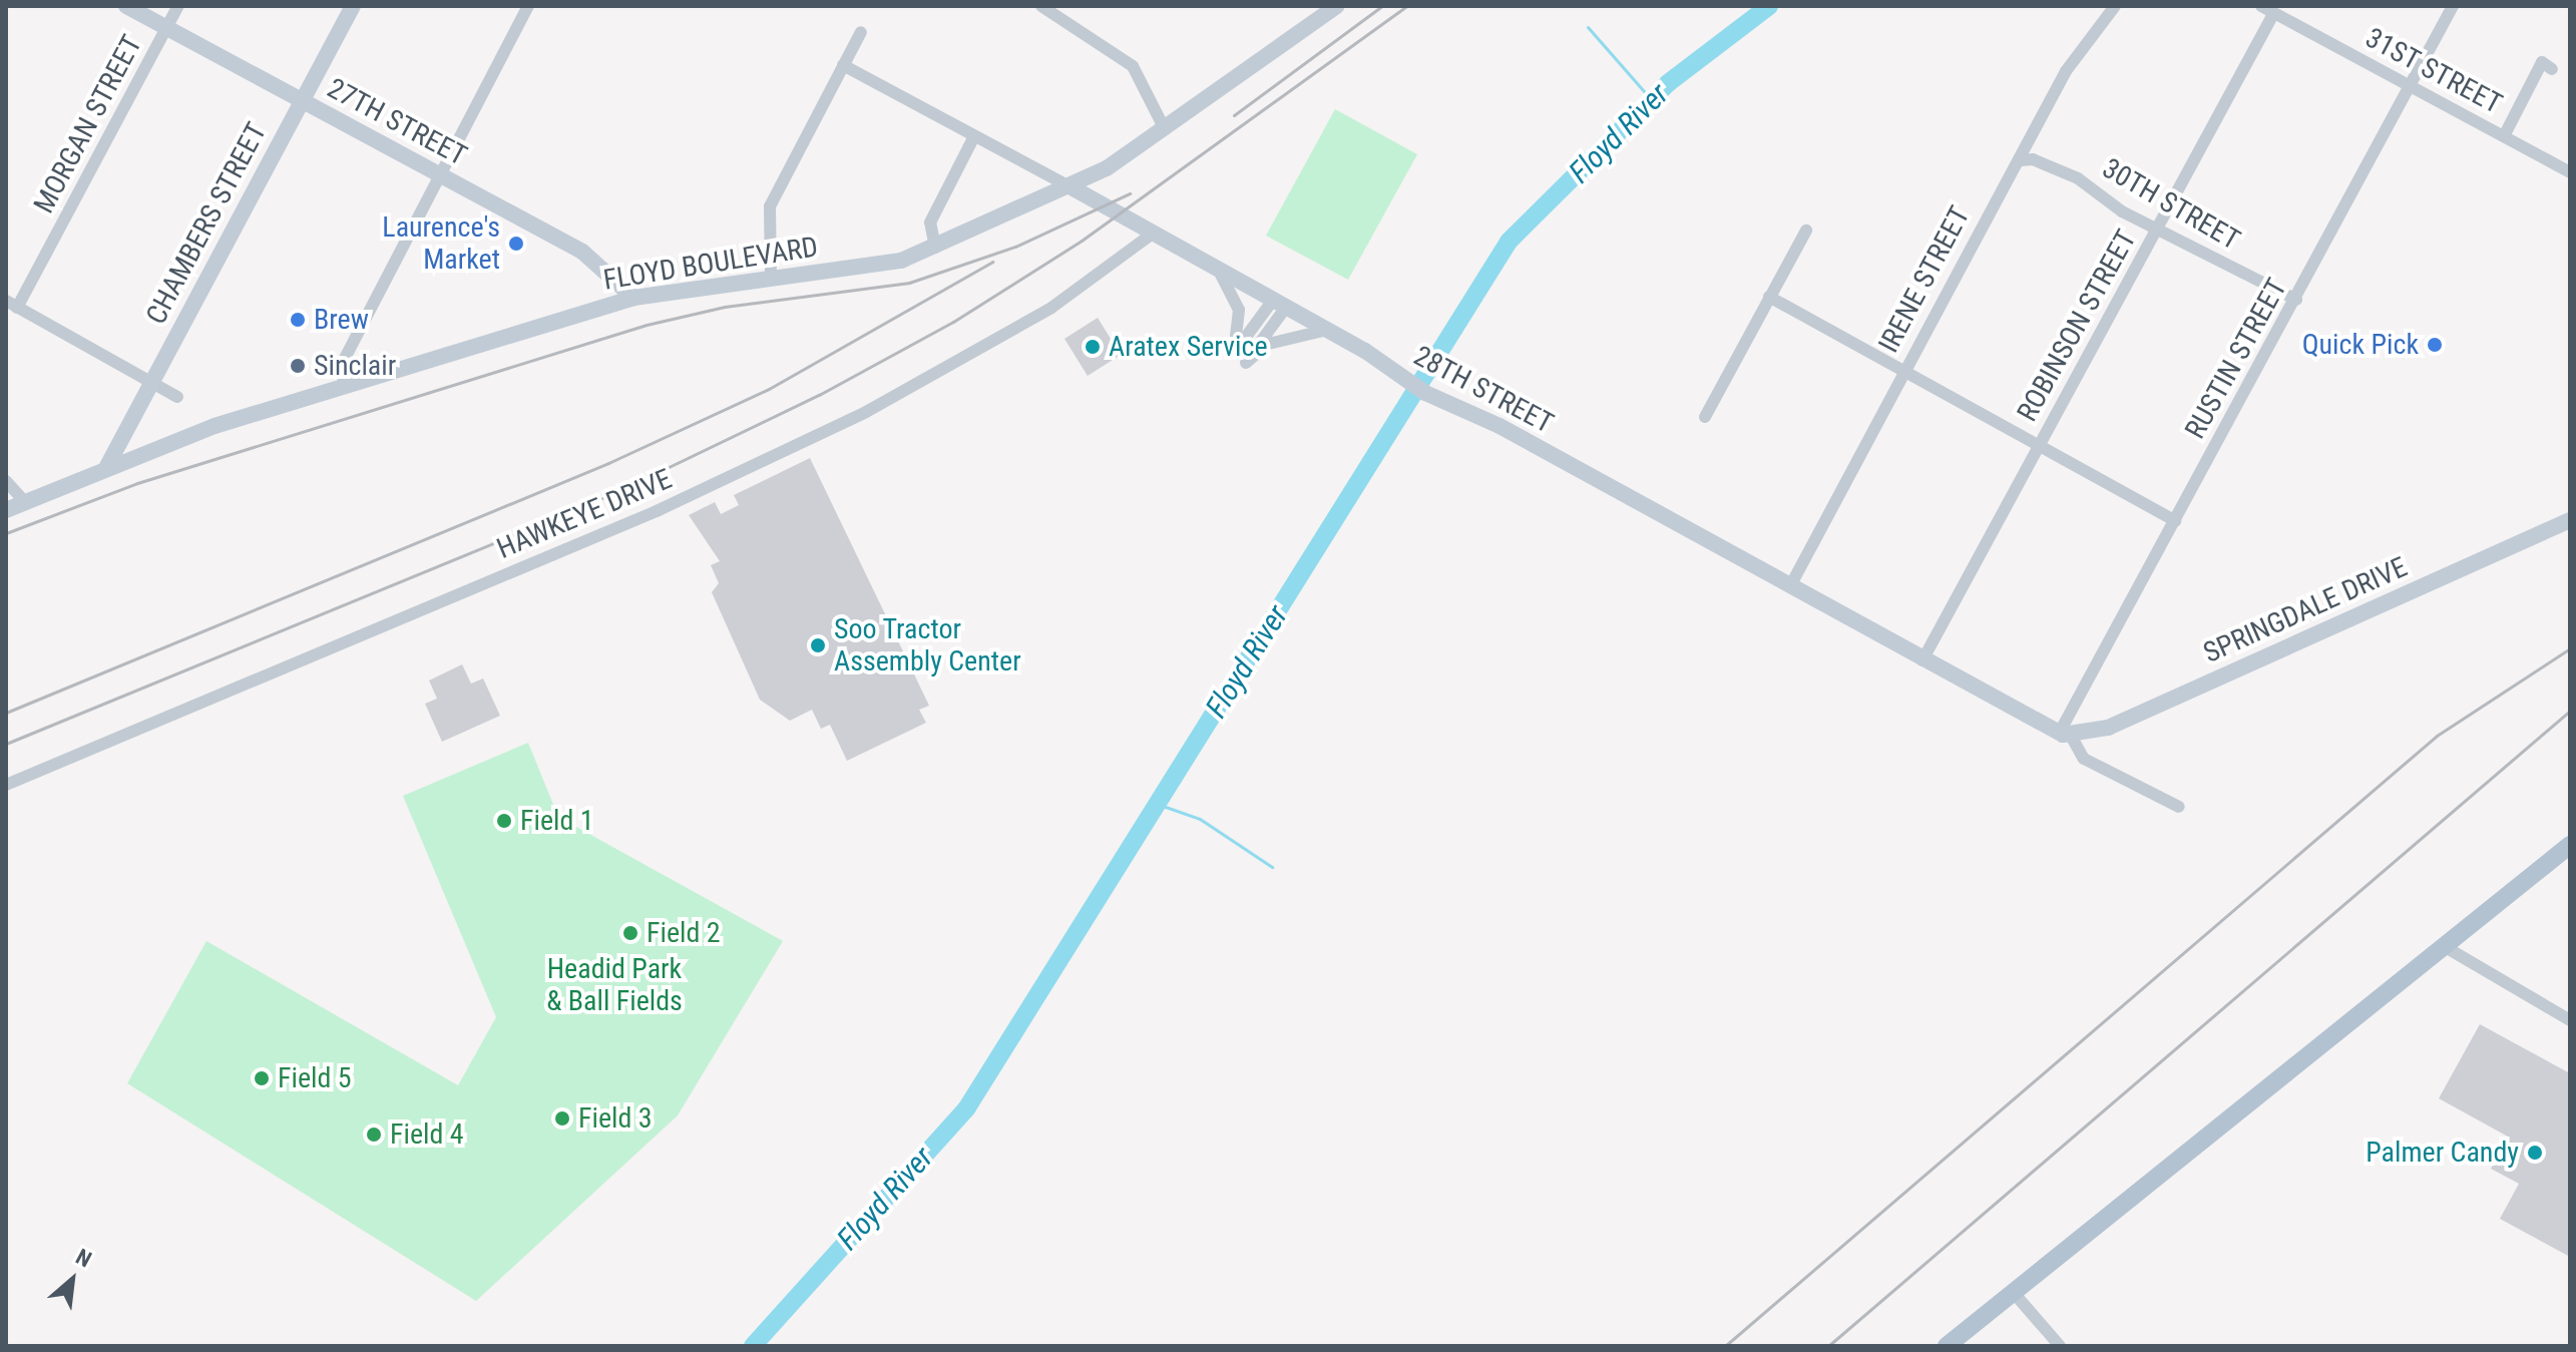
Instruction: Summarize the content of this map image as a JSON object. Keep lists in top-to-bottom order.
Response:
{
  "streets": {
    "main road": [
      "27TH STREET",
      "CHAMBERS STREET",
      "FLOYD BOULEVARD",
      "28TH STREET",
      "SPRINGDALE DRIVE"
    ],
    "street": [
      "31ST STREET",
      "MORGAN STREET",
      "30TH STREET",
      "IRENE STREET",
      "ROBINSON STREET",
      "RUSTIN STREET",
      "HAWKEYE DRIVE"
    ]
  },
  "crossings": [
    ["31ST STREET", "ROBINSON STREET"],
    ["31ST STREET", "RUSTIN STREET"],
    ["27TH STREET", "MORGAN STREET"],
    ["27TH STREET", "CHAMBERS STREET"],
    ["27TH STREET", "FLOYD BOULEVARD"],
    ["30TH STREET", "IRENE STREET"],
    ["30TH STREET", "ROBINSON STREET"],
    ["30TH STREET", "RUSTIN STREET"],
    ["CHAMBERS STREET", "FLOYD BOULEVARD"],
    ["FLOYD BOULEVARD", "28TH STREET"],
    ["IRENE STREET", "28TH STREET"],
    ["ROBINSON STREET", "28TH STREET"],
    ["RUSTIN STREET", "28TH STREET"],
    ["RUSTIN STREET", "SPRINGDALE DRIVE"],
    ["28TH STREET", "HAWKEYE DRIVE"],
    ["28TH STREET", "SPRINGDALE DRIVE"]
  ],
  "water": ["Floyd River"],
  "parks": ["Headid Park & Ball Fields"],
  "places": [
    "Laurence's Market",
    "Brew",
    "Quick Pick",
    "Aratex Service",
    "Sinclair",
    "Soo Tractor Assembly Center",
    "Field 1",
    "Field 2",
    "Field 5",
    "Field 3",
    "Field 4",
    "Palmer Candy"
  ],
  "north": "top right"
}
